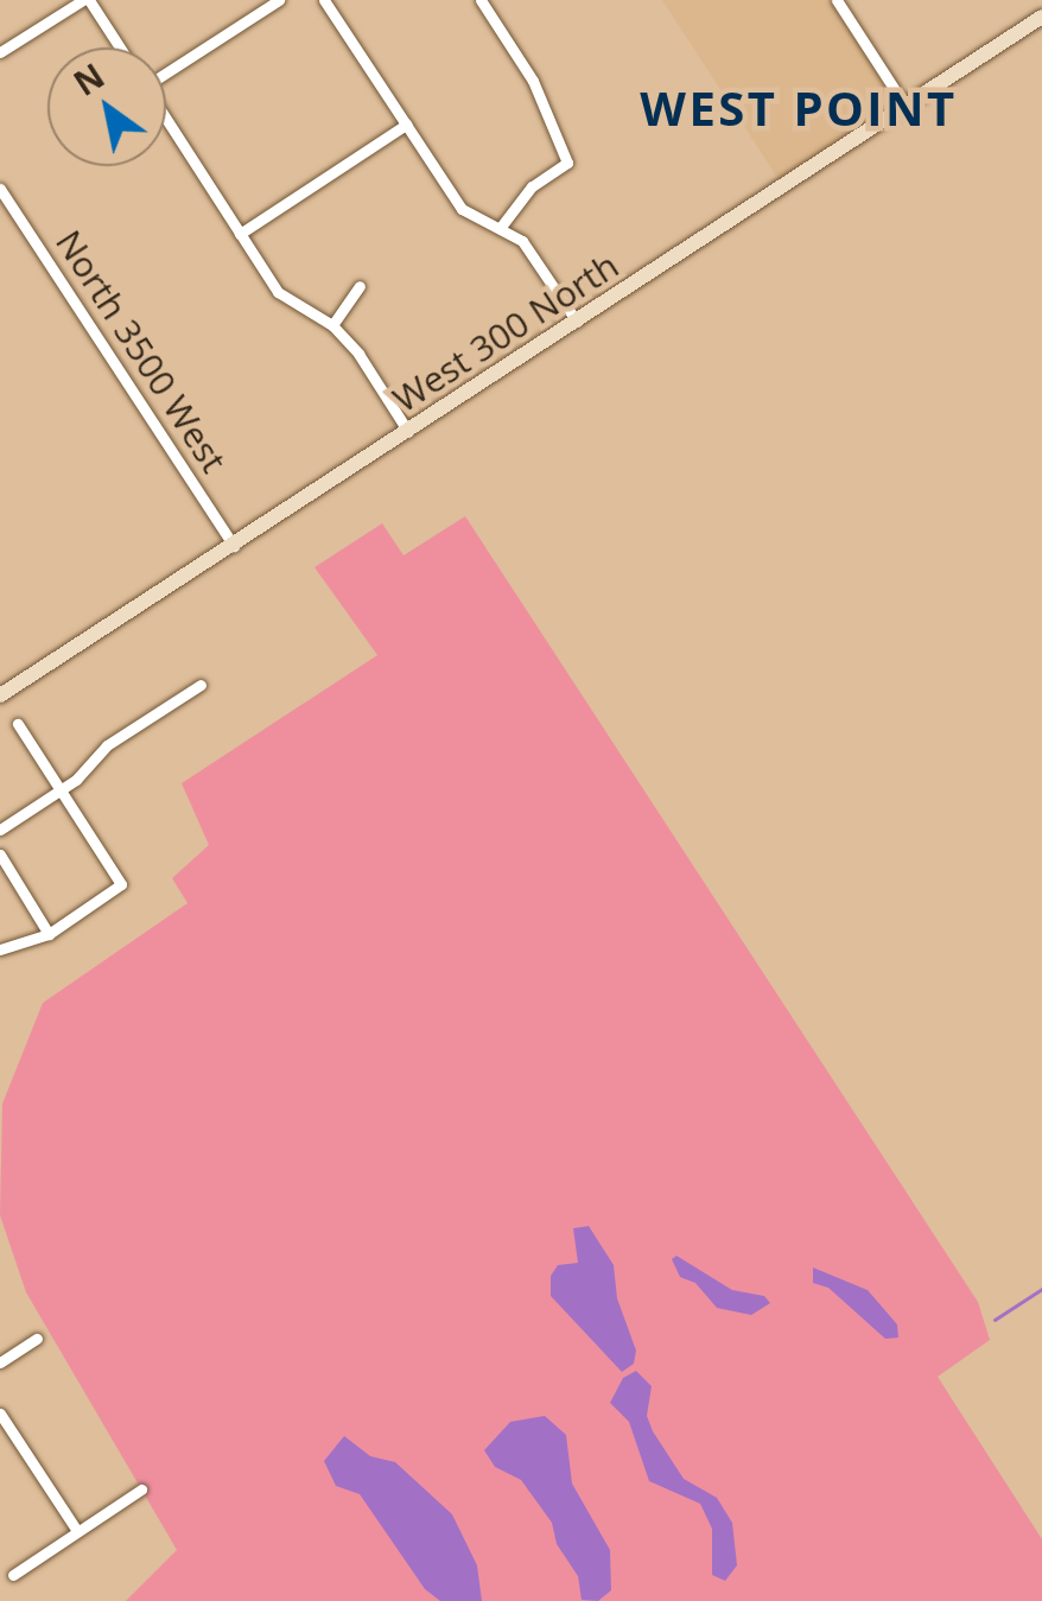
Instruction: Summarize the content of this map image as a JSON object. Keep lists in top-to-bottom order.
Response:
{
  "streets": {
    "main road": ["West 300 North"],
    "street": ["North 3500 West"]
  },
  "crossings": [
    ["West 300 North", "North 3500 West"]
  ],
  "districts": ["WEST POINT"],
  "north": "top left"
}
